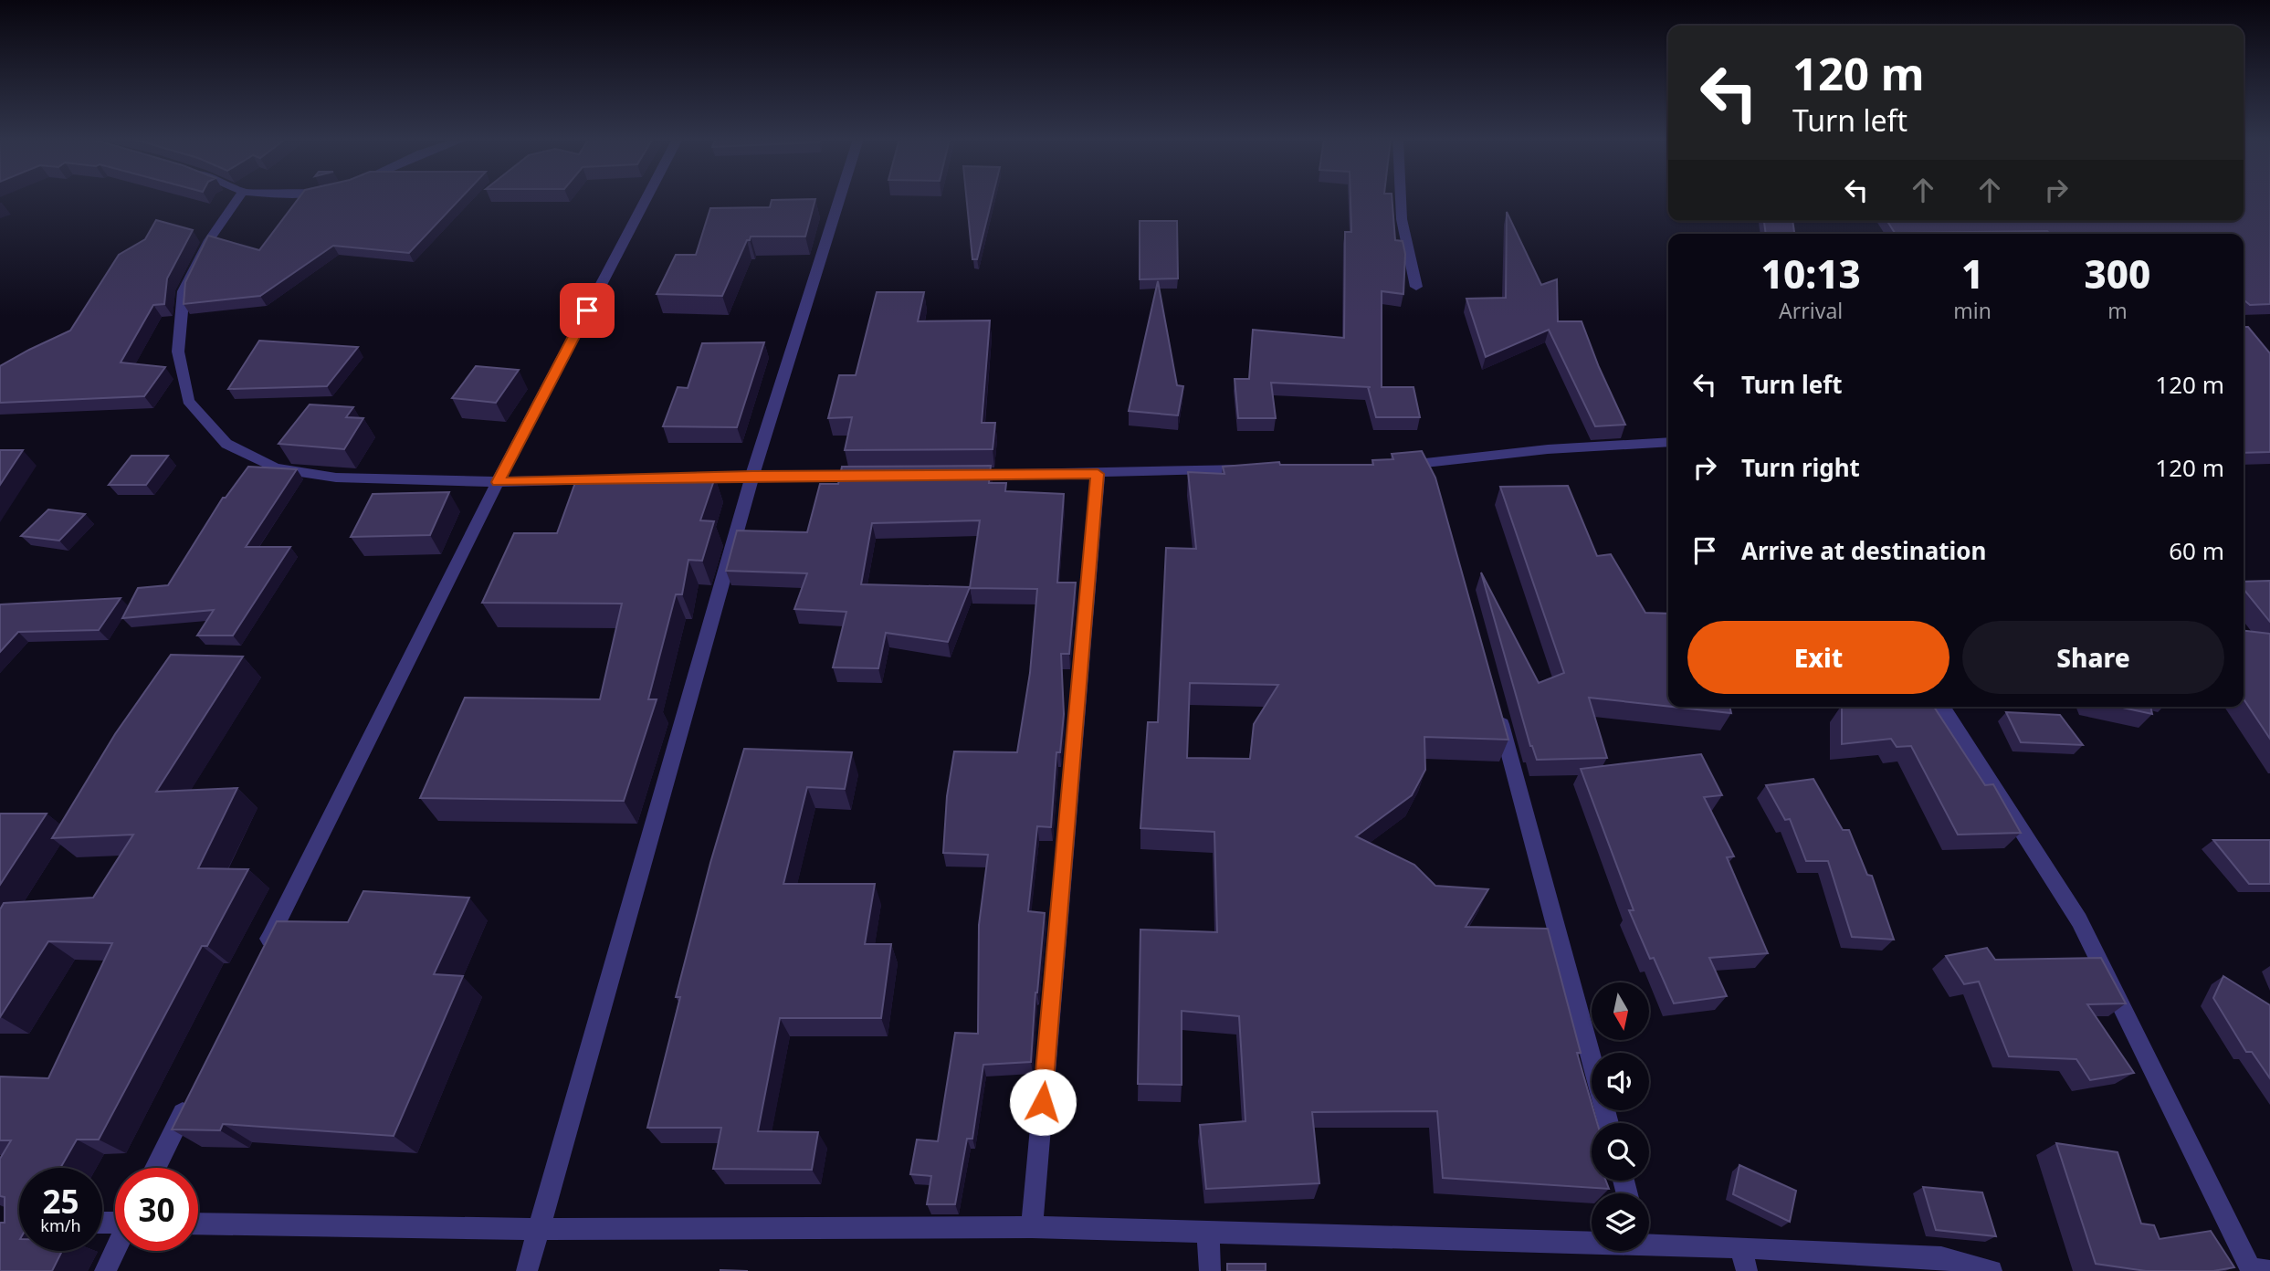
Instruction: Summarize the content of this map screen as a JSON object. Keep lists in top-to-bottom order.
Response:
{
  "north": "bottom",
  "page": {
    "turn": ["120 m", "Turn left"],
    "eta": [
      "10:13",
      "Arrival",
      "1",
      "min",
      "300",
      "m"
    ],
    "list": [
      {
        "name": "Turn left",
        "value": "120 m"
      },
      {
        "name": "Turn right",
        "value": "120 m"
      },
      {
        "name": "Arrive at destination",
        "value": "60 m"
      }
    ],
    "buttons": ["Exit", "Share"],
    "speed": "25 km/h",
    "limit": "30"
  }
}
